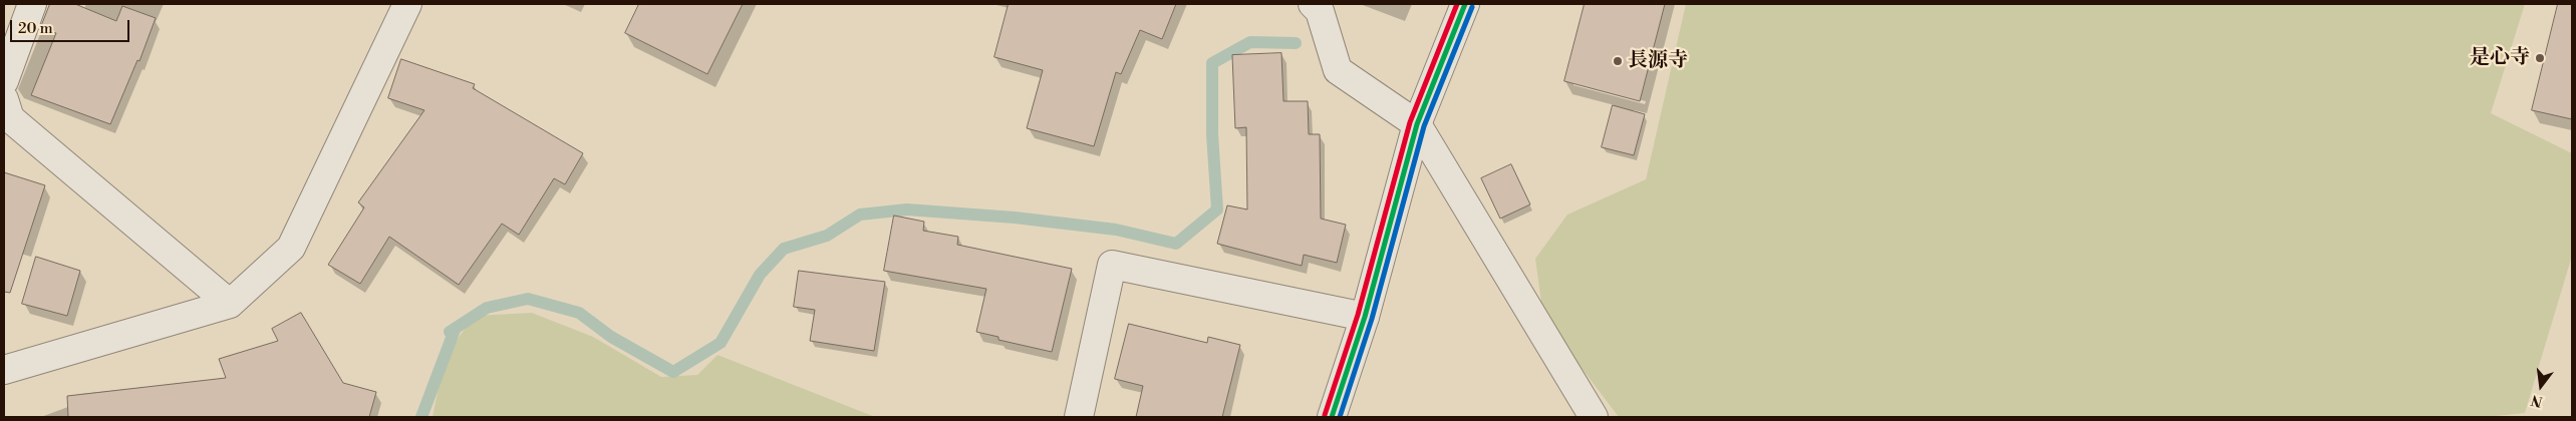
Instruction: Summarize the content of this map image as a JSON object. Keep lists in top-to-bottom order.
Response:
{
  "places": ["是心寺", "長源寺"],
  "scale_bar": "20 m",
  "north": "bottom"
}
